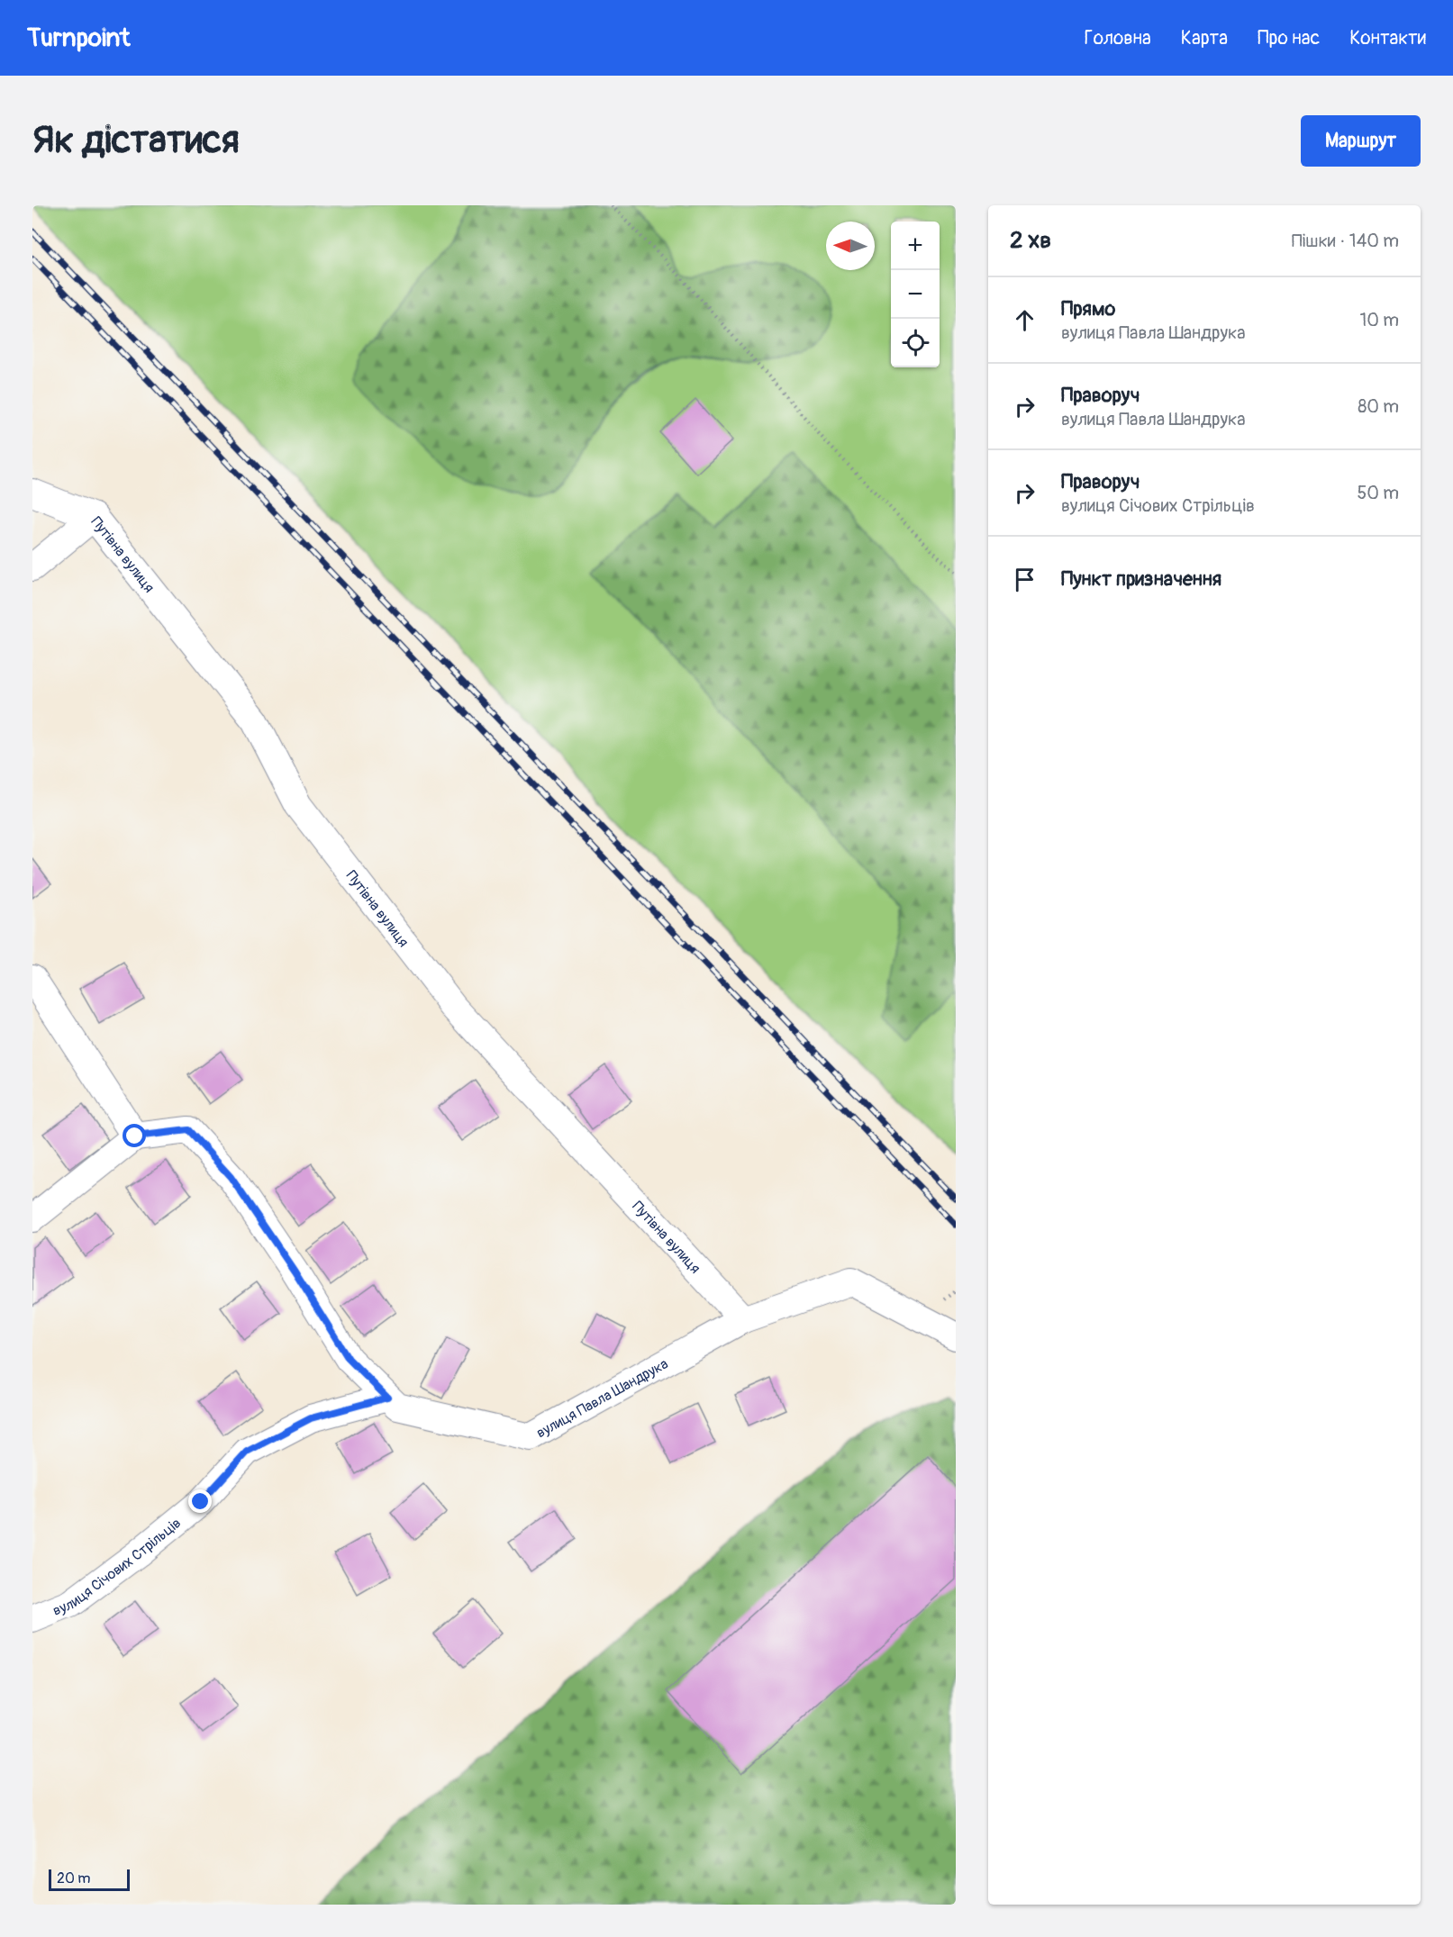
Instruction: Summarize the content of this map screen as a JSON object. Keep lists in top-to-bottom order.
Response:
{
  "streets": {
    "street": ["Путівна вулиця", "вулиця Павла Шандрука", "вулиця Січових Стрільців"]
  },
  "crossings": [
    ["Путівна вулиця", "вулиця Павла Шандрука"],
    ["вулиця Павла Шандрука", "вулиця Січових Стрільців"]
  ],
  "scale_bar": "20 m",
  "north": "left",
  "page": {
    "header": "Turnpoint",
    "nav": [
      "Головна",
      "Карта",
      "Про нас",
      "Контакти"
    ],
    "buttons": "Маршрут",
    "title": "Як дістатися",
    "heading": ["2 хв", "Пішки · 140 m"],
    "map_buttons": ["+", "−"],
    "list": [
      ["Прямо", "вулиця Павла Шандрука", "10 m"],
      ["Праворуч", "вулиця Павла Шандрука", "80 m"],
      ["Праворуч", "вулиця Січових Стрільців", "50 m"],
      "Пункт призначення"
    ],
    "scale": "20 m"
  }
}
